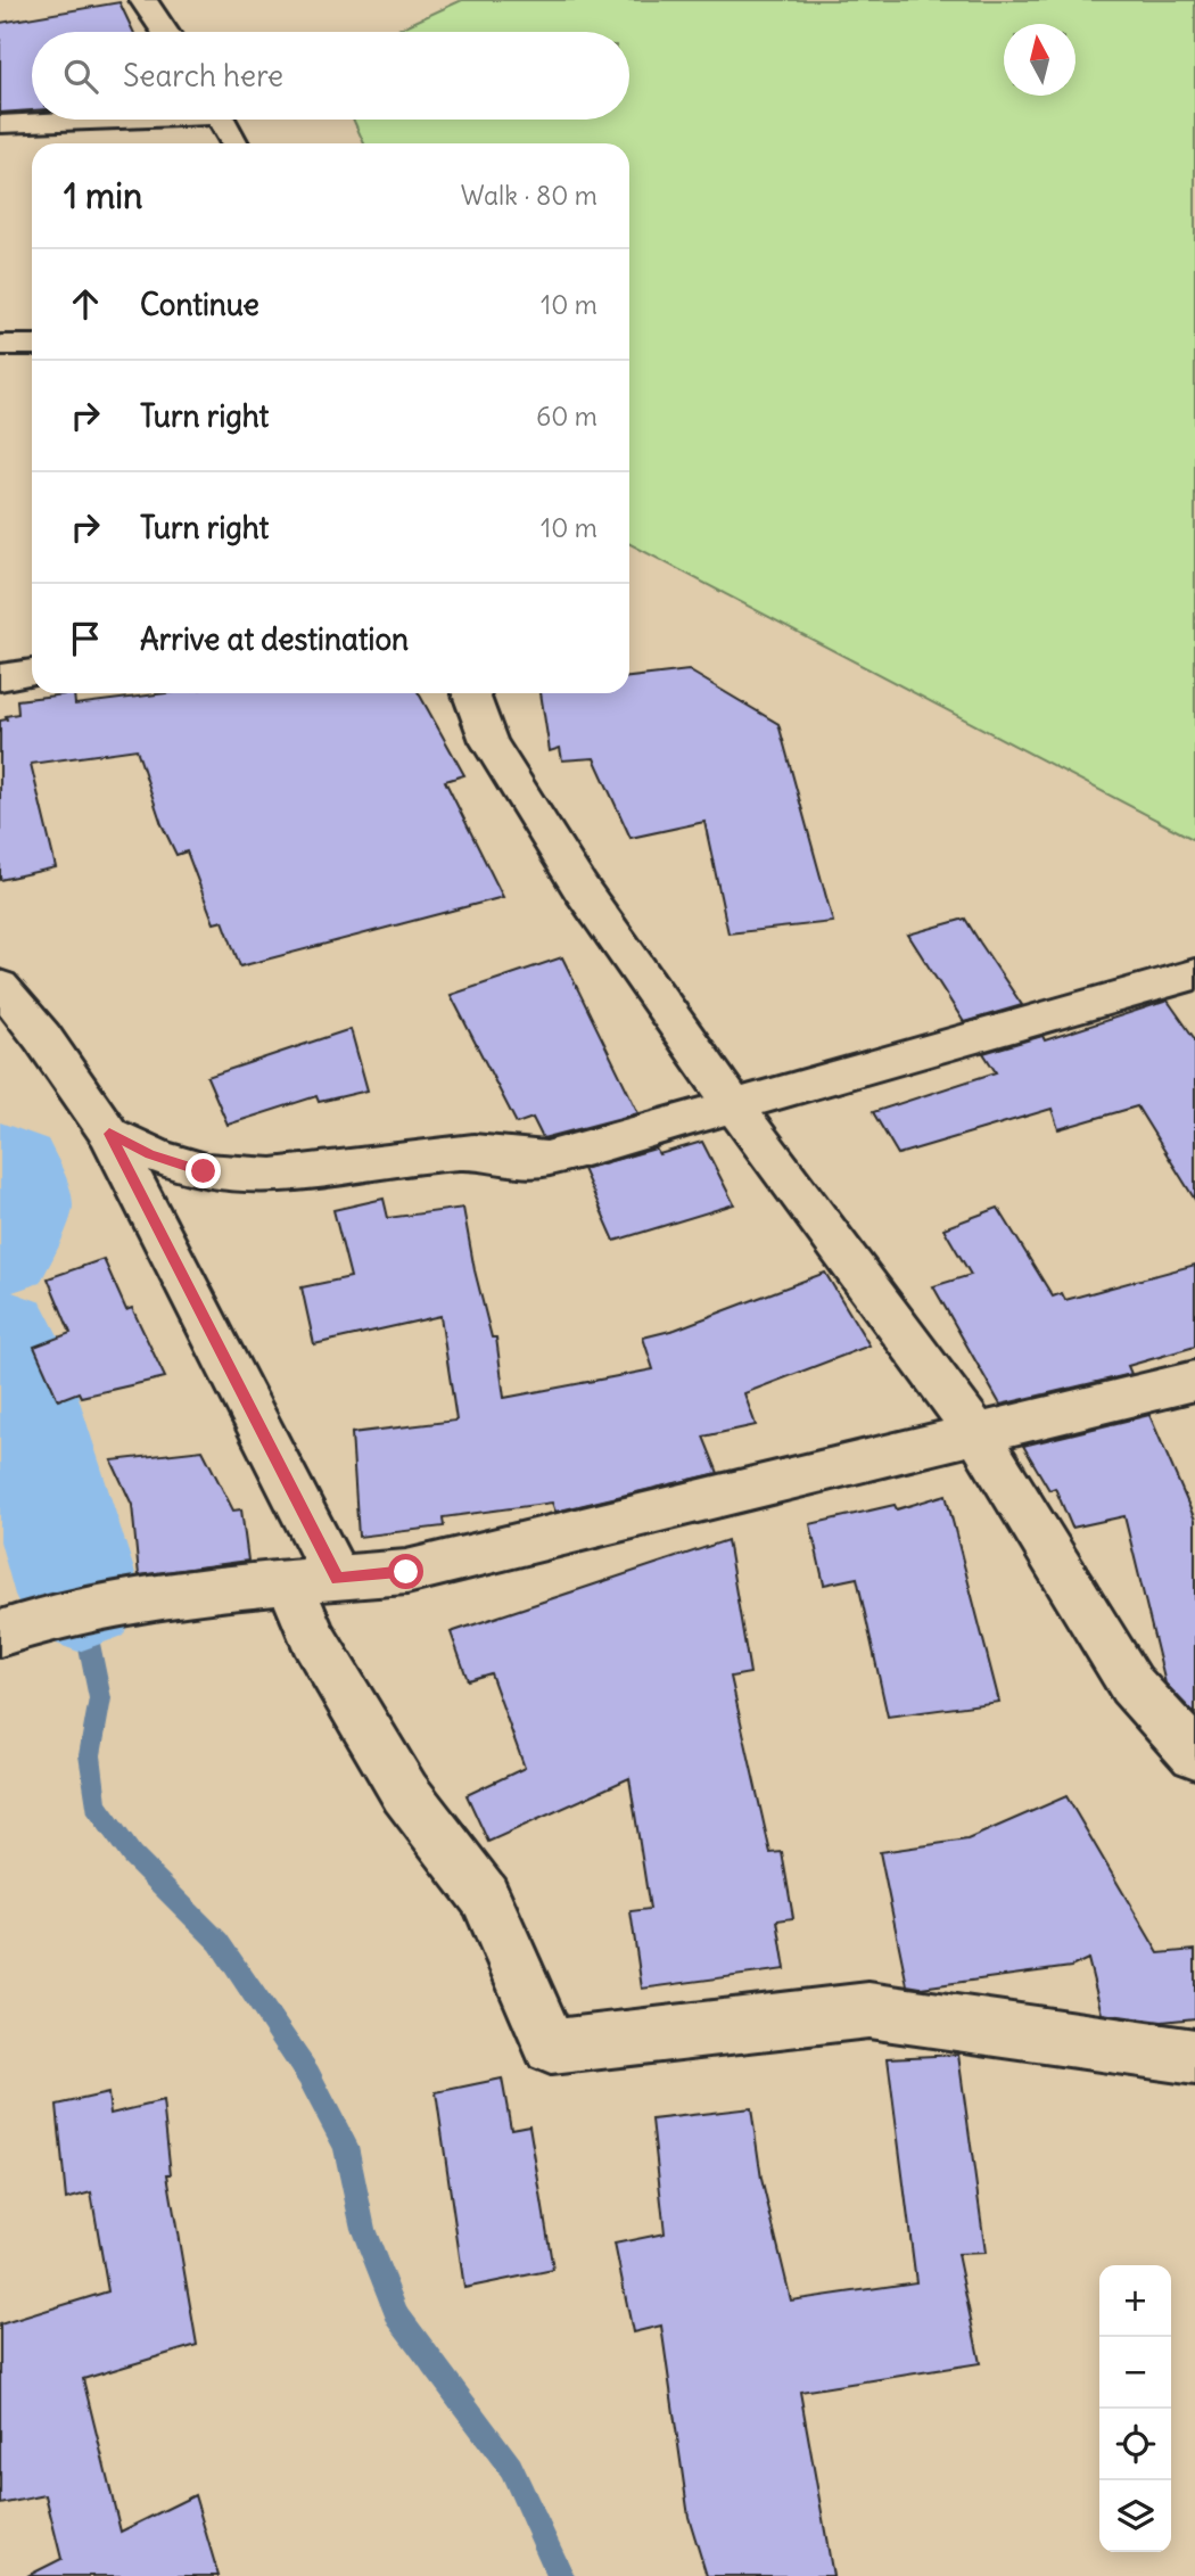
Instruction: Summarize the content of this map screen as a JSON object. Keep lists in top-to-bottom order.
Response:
{
  "north": "top",
  "page": {
    "search": "Search here",
    "heading": ["1 min", "Walk · 80 m"],
    "list": [
      ["Continue", "10 m"],
      ["Turn right", "60 m"],
      ["Turn right", "10 m"],
      "Arrive at destination"
    ],
    "map_buttons": ["+", "−"]
  }
}
